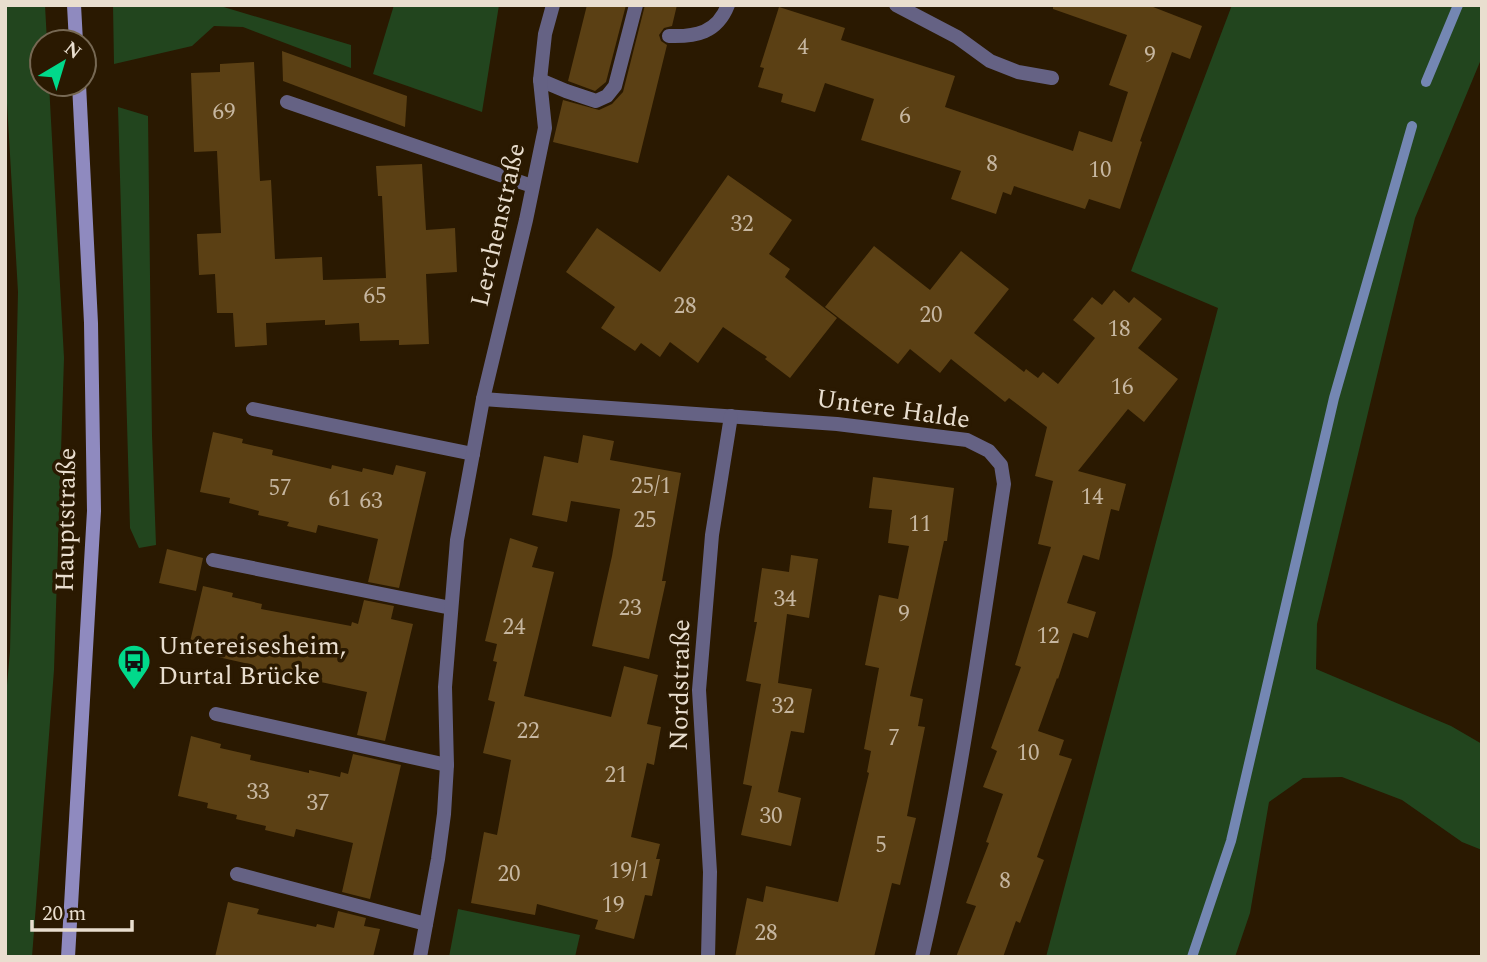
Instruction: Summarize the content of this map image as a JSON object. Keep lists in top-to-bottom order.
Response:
{
  "streets": {
    "main road": ["Hauptstraße"],
    "street": ["Lerchenstraße", "Untere Halde", "Nordstraße"]
  },
  "crossings": [
    ["Lerchenstraße", "Untere Halde"],
    ["Untere Halde", "Nordstraße"]
  ],
  "places": {
    "bus stop": ["Untereisesheim, Durtal Brücke"]
  },
  "house_numbers": [
    "4",
    "9",
    "69",
    "6",
    "8",
    "10",
    "32",
    "65",
    "28",
    "20",
    "18",
    "16",
    "25/1",
    "57",
    "14",
    "61",
    "63",
    "25",
    "11",
    "34",
    "23",
    "9",
    "24",
    "12",
    "32",
    "22",
    "7",
    "10",
    "21",
    "33",
    "37",
    "30",
    "5",
    "19/1",
    "20",
    "8",
    "19",
    "28"
  ],
  "scale_bar": "20 m",
  "north": "top right"
}
